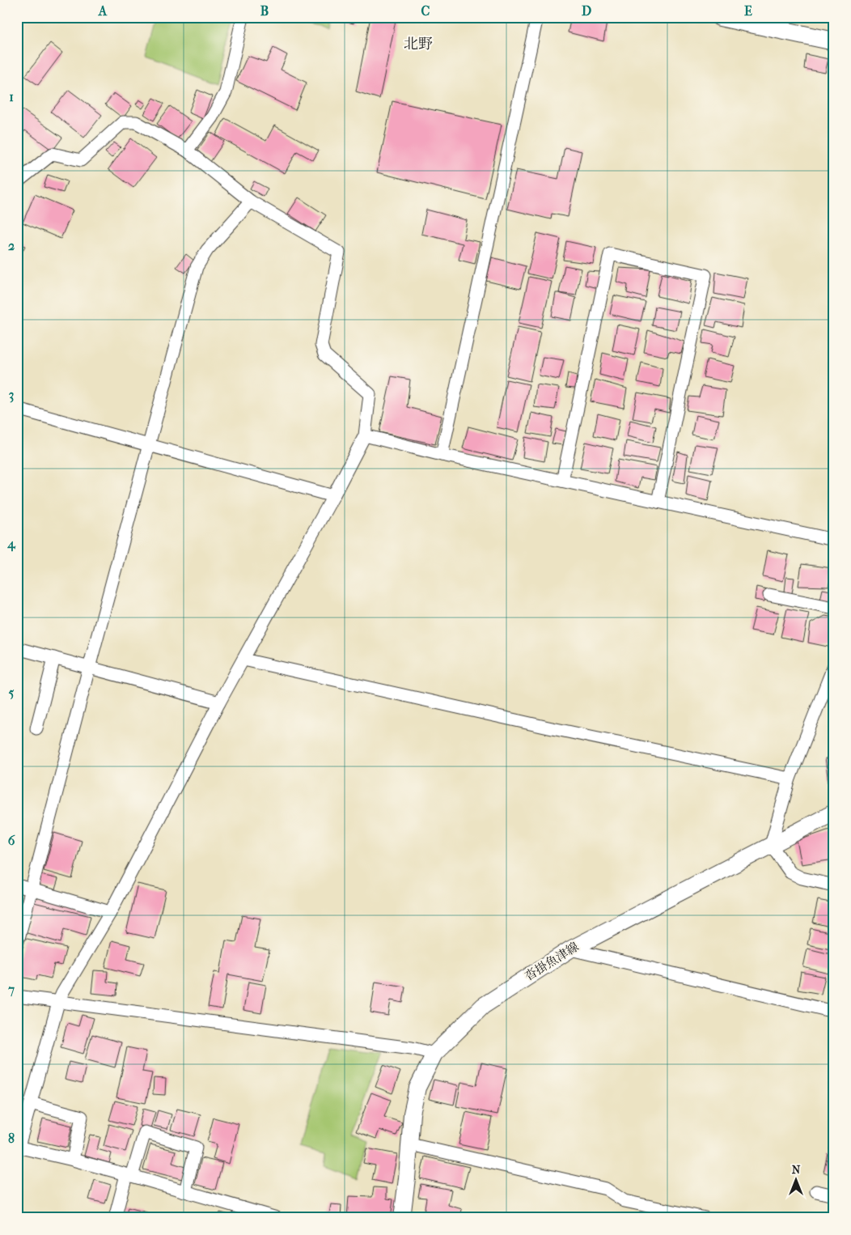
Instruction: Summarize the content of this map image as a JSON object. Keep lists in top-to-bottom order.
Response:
{
  "streets": {
    "main road": ["沓掛魚津線"]
  },
  "districts": ["北野"],
  "north": "top",
  "grid": {
    "columns": [
      "A",
      "B",
      "C",
      "D",
      "E"
    ],
    "rows": [
      "1",
      "2",
      "3",
      "4",
      "5",
      "6",
      "7",
      "8"
    ]
  }
}
